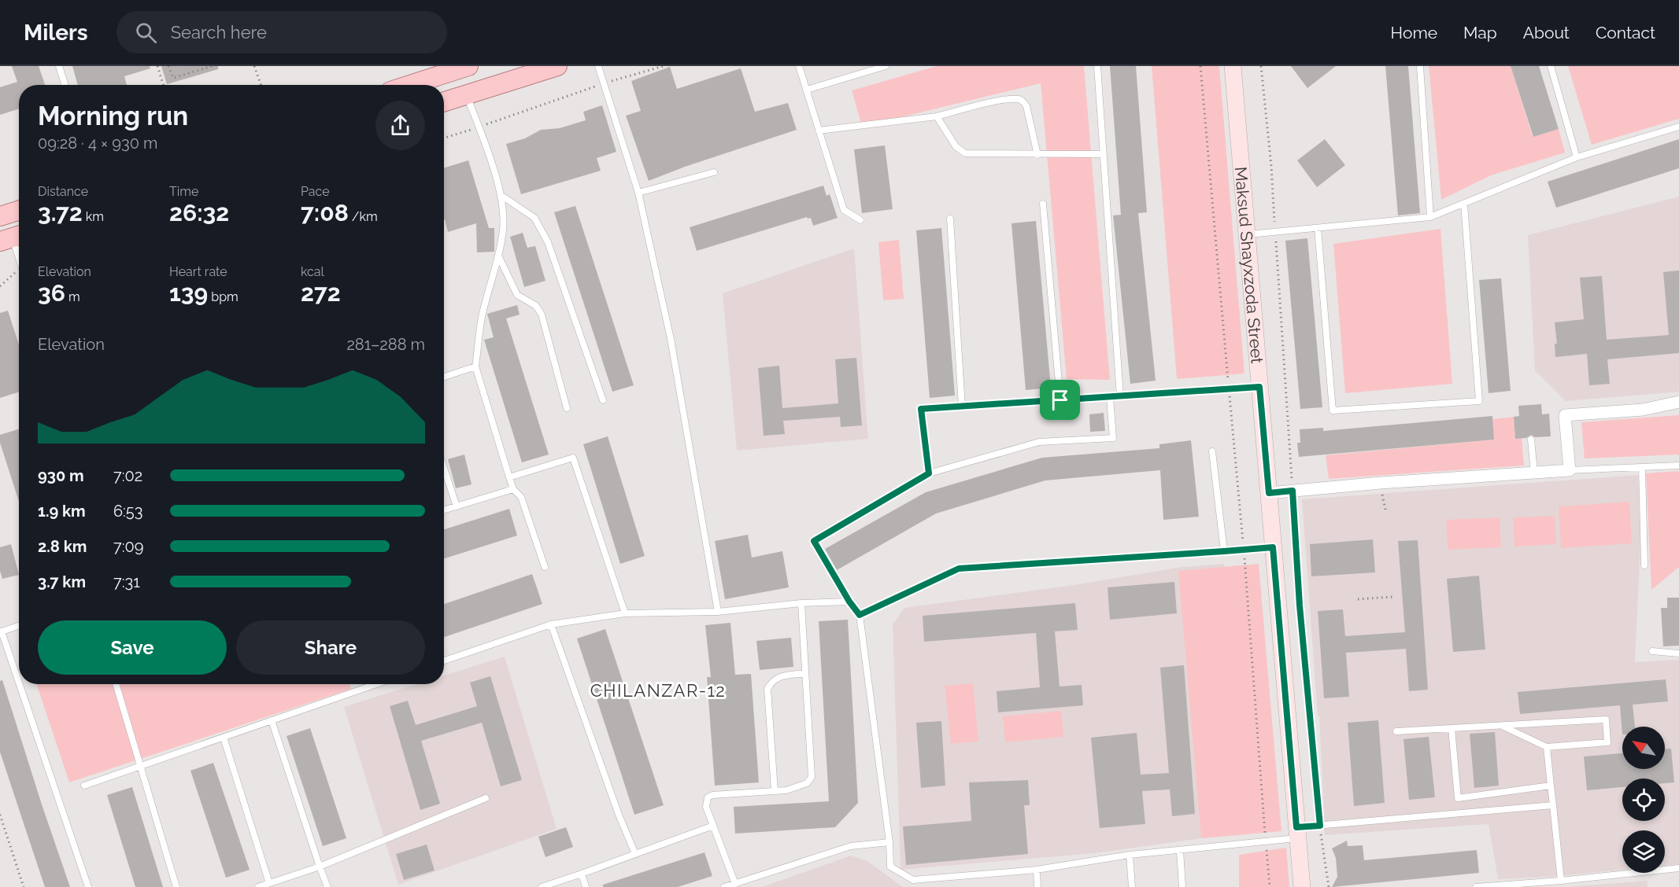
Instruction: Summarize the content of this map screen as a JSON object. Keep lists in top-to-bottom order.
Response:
{
  "streets": {
    "street": ["Maksud Shayxzoda Street"]
  },
  "districts": ["CHILANZAR-12"],
  "north": "top left",
  "page": {
    "header": "Milers",
    "search": "Search here",
    "nav": [
      "Home",
      "Map",
      "About",
      "Contact"
    ],
    "heading": ["Morning run", "09:28 · 4 × 930 m"],
    "stats": [
      ["Distance", "3.72 km"],
      ["Time", "26:32"],
      ["Pace", "7:08 /km"],
      ["Elevation", "36 m"],
      ["Heart rate", "139 bpm"],
      ["kcal", "272"]
    ],
    "chart": ["Elevation", "281–288 m"],
    "list": [
      {
        "name": "930 m",
        "note": "7:02"
      },
      {
        "name": "1.9 km",
        "note": "6:53"
      },
      {
        "name": "2.8 km",
        "note": "7:09"
      },
      {
        "name": "3.7 km",
        "note": "7:31"
      }
    ],
    "buttons": ["Save", "Share"]
  }
}
